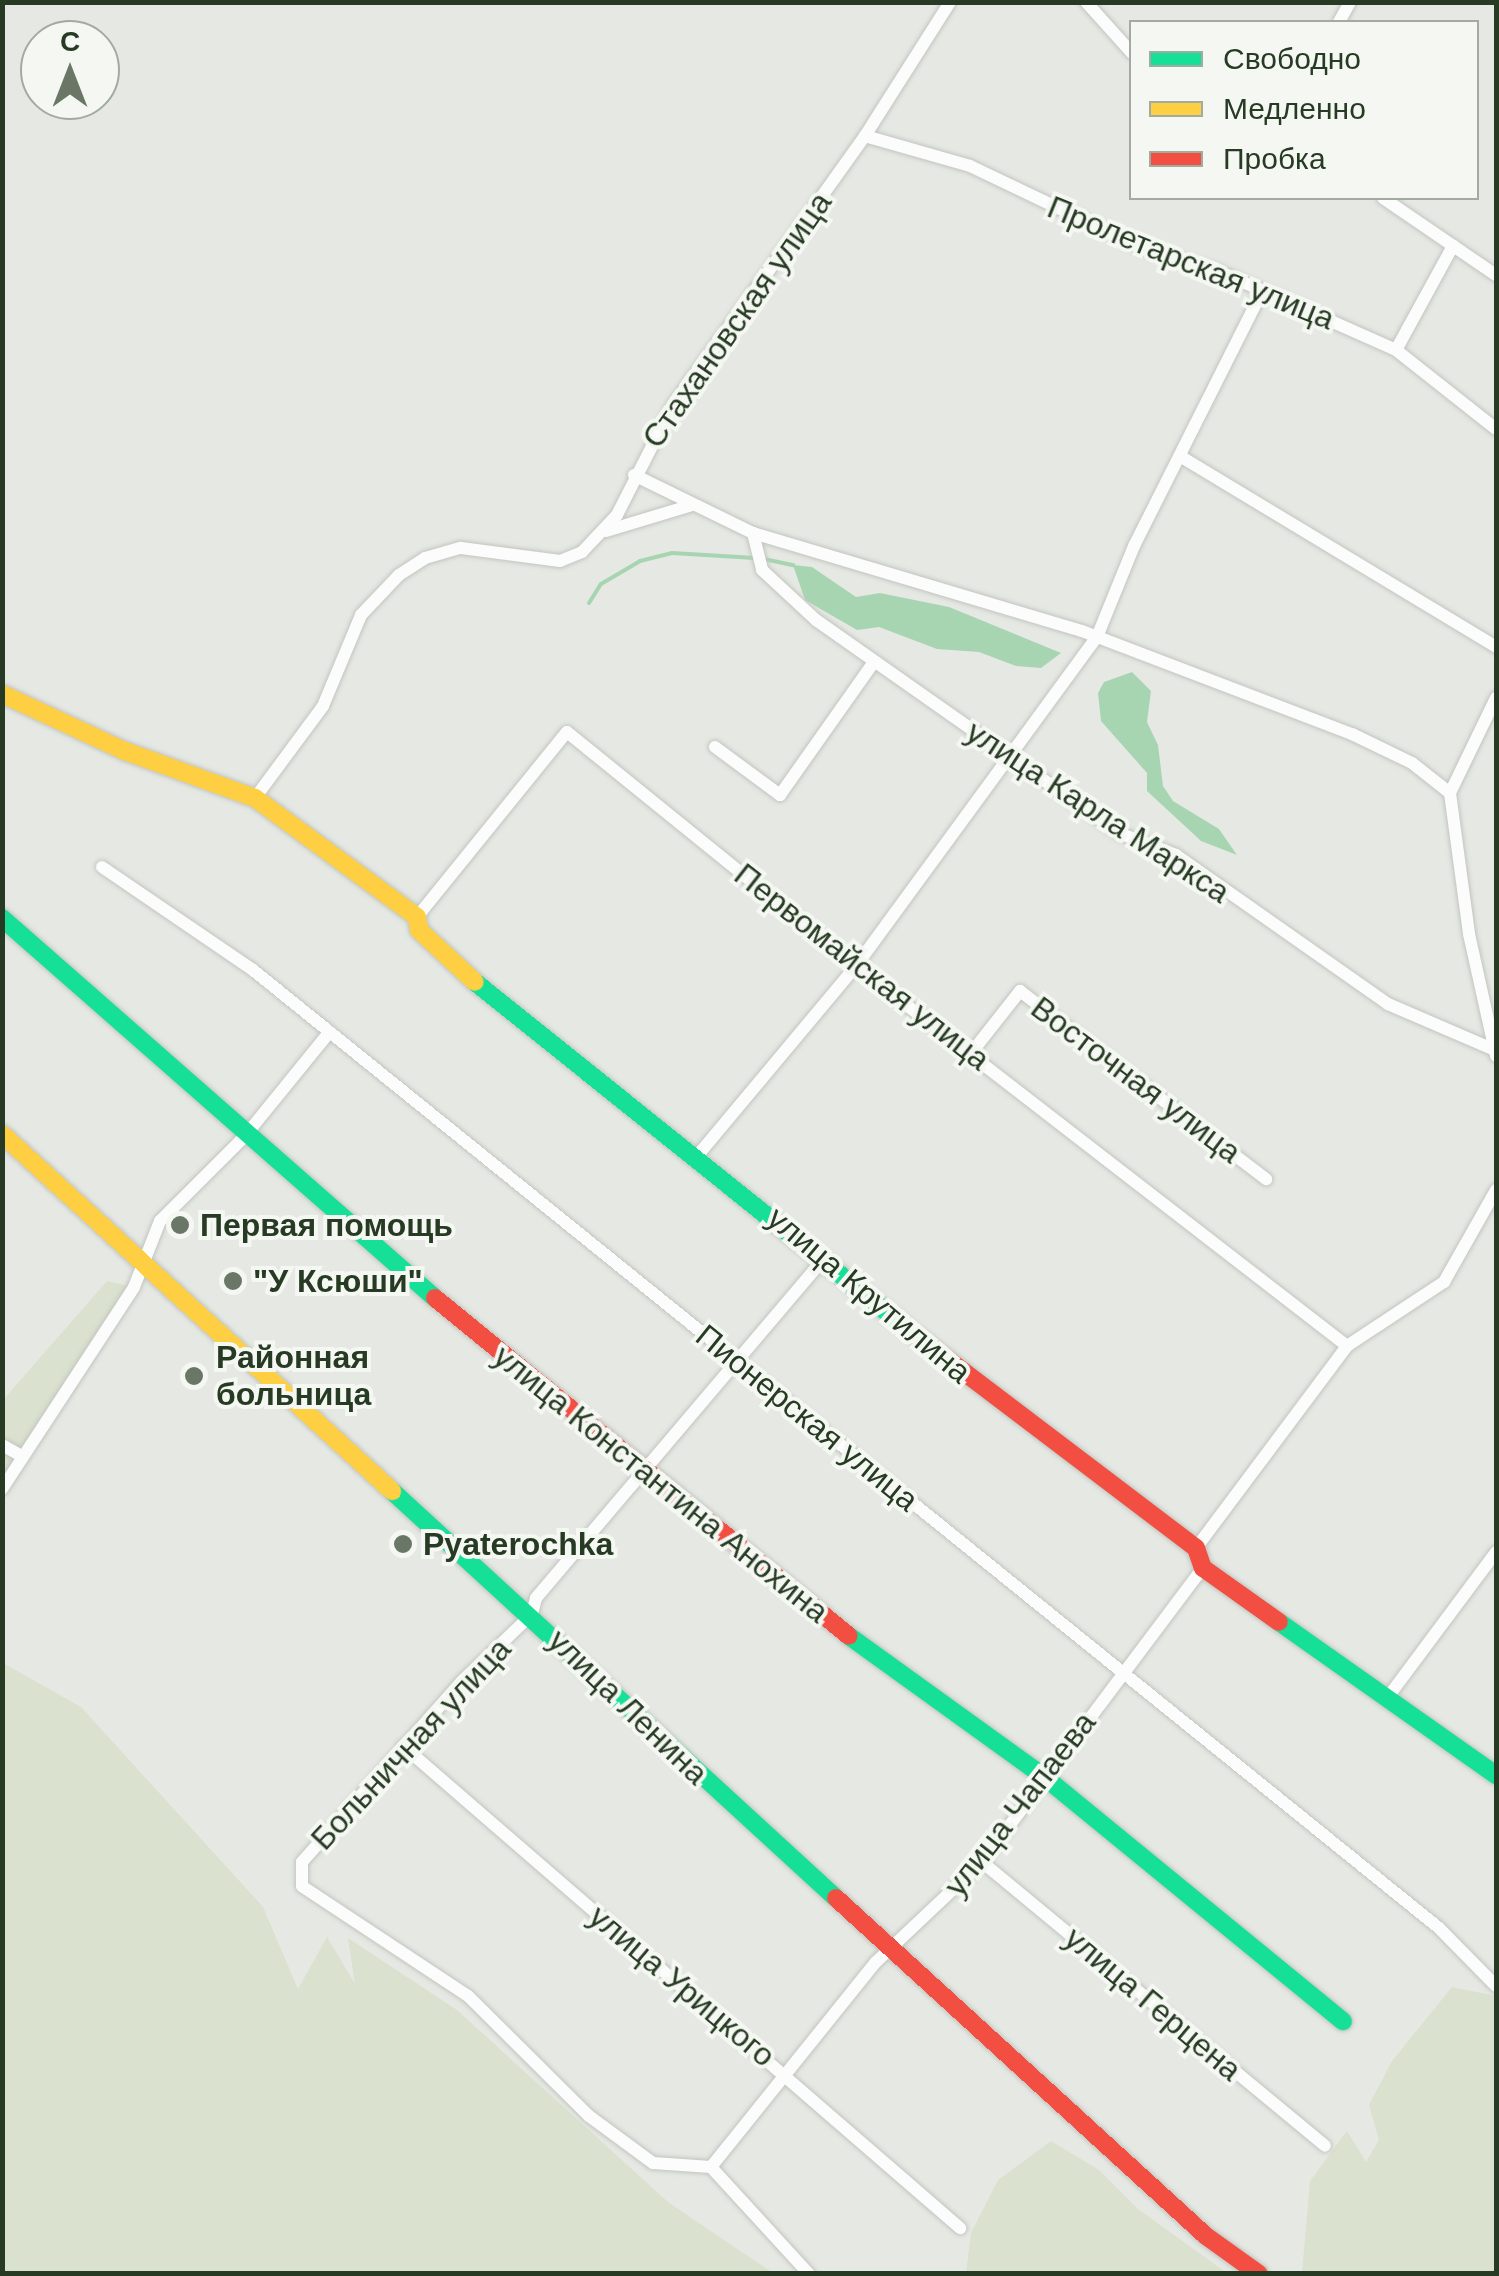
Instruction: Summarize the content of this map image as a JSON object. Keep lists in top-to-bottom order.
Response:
{
  "streets": {
    "street": [
      "Пролетарская улица",
      "Стахановская улица",
      "улица Карла Маркса",
      "Первомайская улица",
      "Восточная улица",
      "улица Крутилина",
      "Пионерская улица",
      "улица Константина Анохина",
      "улица Ленина",
      "Больничная улица",
      "улица Чапаева",
      "улица Урицкого",
      "улица Герцена"
    ]
  },
  "crossings": [
    ["Пролетарская улица", "Стахановская улица"],
    ["Стахановская улица", "улица Крутилина"],
    ["Первомайская улица", "Восточная улица"],
    ["Первомайская улица", "улица Крутилина"],
    ["улица Крутилина", "Больничная улица"],
    ["Пионерская улица", "Больничная улица"],
    ["Пионерская улица", "улица Чапаева"],
    ["улица Константина Анохина", "Больничная улица"],
    ["улица Константина Анохина", "улица Чапаева"],
    ["улица Ленина", "Больничная улица"],
    ["улица Ленина", "улица Чапаева"],
    ["Больничная улица", "улица Чапаева"],
    ["Больничная улица", "улица Урицкого"],
    ["улица Чапаева", "улица Урицкого"],
    ["улица Чапаева", "улица Герцена"]
  ],
  "places": [
    "Первая помощь",
    "\"У Ксюши\"",
    "Районная больница",
    "Pyaterochka"
  ],
  "legend": ["Свободно", "Медленно", "Пробка"],
  "north": "top"
}
